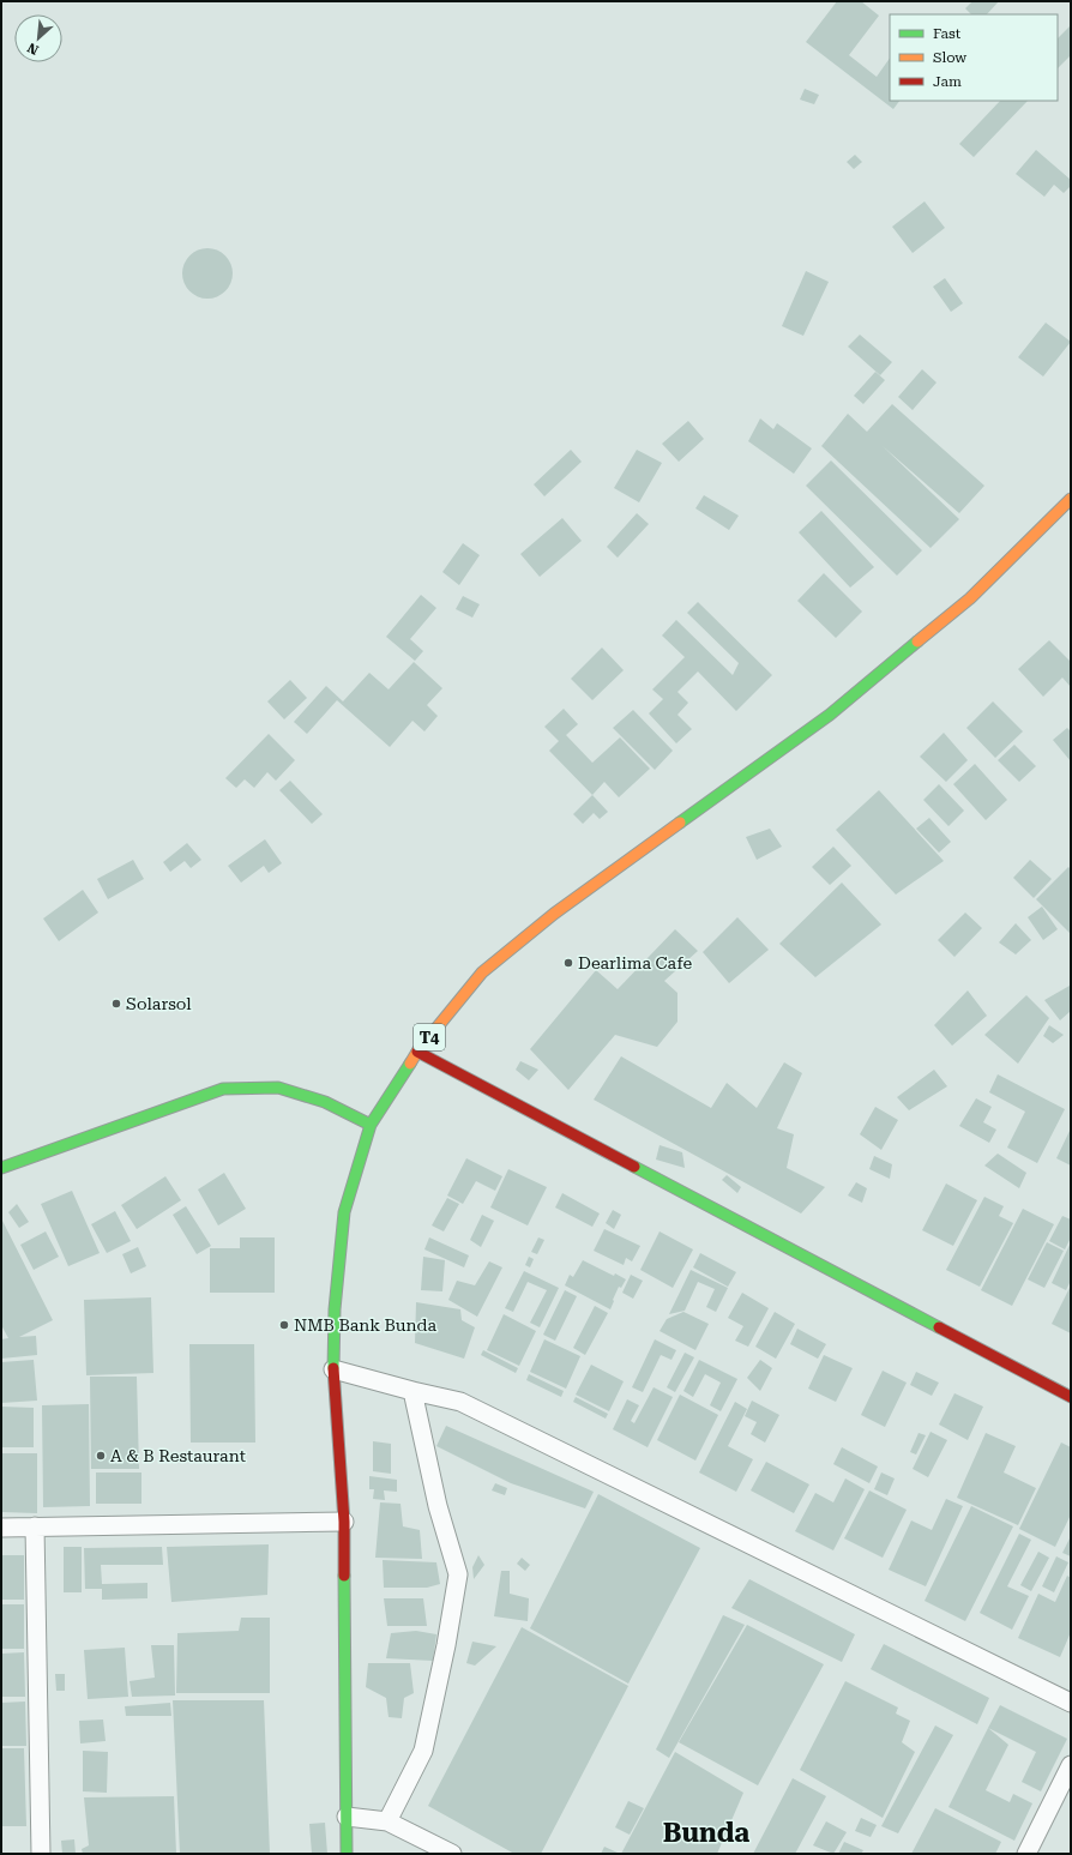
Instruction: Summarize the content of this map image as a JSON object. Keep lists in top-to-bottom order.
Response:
{
  "streets": {
    "main road": ["T4"]
  },
  "districts": ["Bunda"],
  "places": [
    "Dearlima Cafe",
    "Solarsol",
    "NMB Bank Bunda",
    "A & B Restaurant"
  ],
  "legend": ["Fast", "Slow", "Jam"],
  "north": "bottom left"
}
